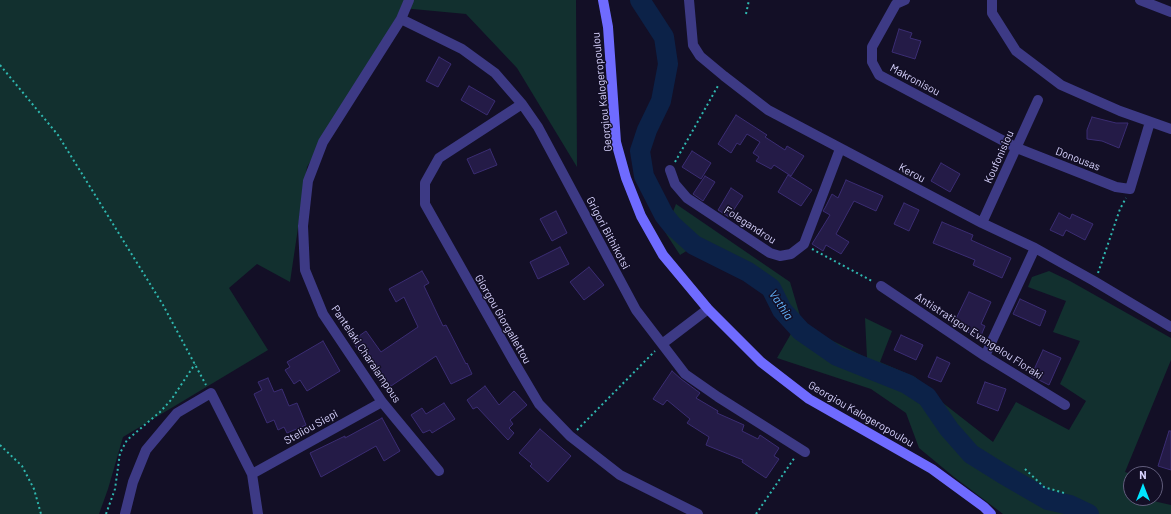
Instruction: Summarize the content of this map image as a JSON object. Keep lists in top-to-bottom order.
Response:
{
  "streets": {
    "street": [
      "Makronisou",
      "Georgiou Kalogeropoulou",
      "Koufonisiou",
      "Donousas",
      "Kerou",
      "Folegandrou",
      "Grigori Bithikotsi",
      "Giorgou Giorgallettou",
      "Antistratigou Evangelou Floraki",
      "Pantelaki Charalampous",
      "Steliou Siepi"
    ]
  },
  "crossings": [
    ["Makronisou", "Koufonisiou"],
    ["Makronisou", "Donousas"],
    ["Koufonisiou", "Donousas"],
    ["Koufonisiou", "Kerou"],
    ["Grigori Bithikotsi", "Giorgou Giorgallettou"],
    ["Grigori Bithikotsi", "Pantelaki Charalampous"],
    ["Pantelaki Charalampous", "Steliou Siepi"]
  ],
  "water": ["Vathia"],
  "north": "top"
}
